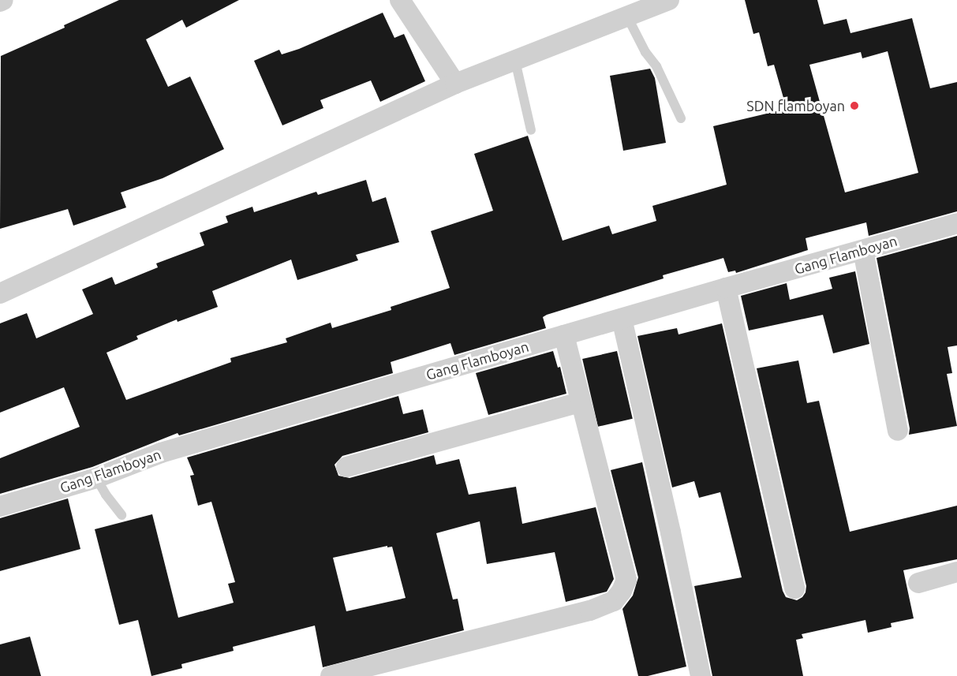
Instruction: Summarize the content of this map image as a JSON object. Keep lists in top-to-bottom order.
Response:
{
  "streets": {
    "street": ["Gang Flamboyan"]
  },
  "places": ["SDN flamboyan"]
}
